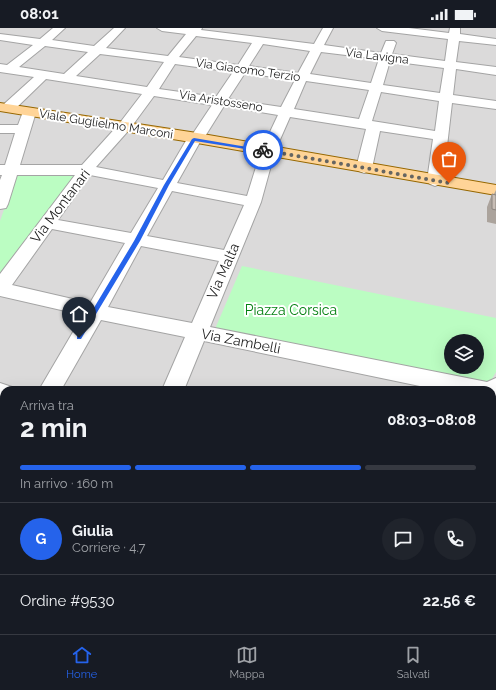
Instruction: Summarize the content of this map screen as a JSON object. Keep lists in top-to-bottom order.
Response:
{
  "streets": {
    "main road": ["Viale Guglielmo Marconi"],
    "street": [
      "Via Lavigna",
      "Via Giacomo Terzio",
      "Via Aristosseno",
      "Via Montanari",
      "Via Malta",
      "Via Zambelli"
    ]
  },
  "crossings": [
    ["Via Lavigna", "Via Montanari"],
    ["Via Lavigna", "Via Malta"],
    ["Via Giacomo Terzio", "Via Montanari"],
    ["Via Giacomo Terzio", "Via Malta"],
    ["Via Aristosseno", "Via Montanari"],
    ["Via Aristosseno", "Via Malta"],
    ["Viale Guglielmo Marconi", "Via Montanari"],
    ["Viale Guglielmo Marconi", "Via Malta"],
    ["Via Montanari", "Via Zambelli"],
    ["Via Malta", "Via Zambelli"]
  ],
  "parks": ["Piazza Corsica"],
  "page": {
    "status": "08:01",
    "heading": ["2 min", "Arriva tra", "08:03–08:08"],
    "panel": [
      "Giulia",
      "Corriere · 4.7",
      "Ordine #9530",
      "22.56 €"
    ],
    "bar": "In arrivo · 160 m",
    "round": "G",
    "tabs": ["Home", "Mappa", "Salvati"]
  }
}
